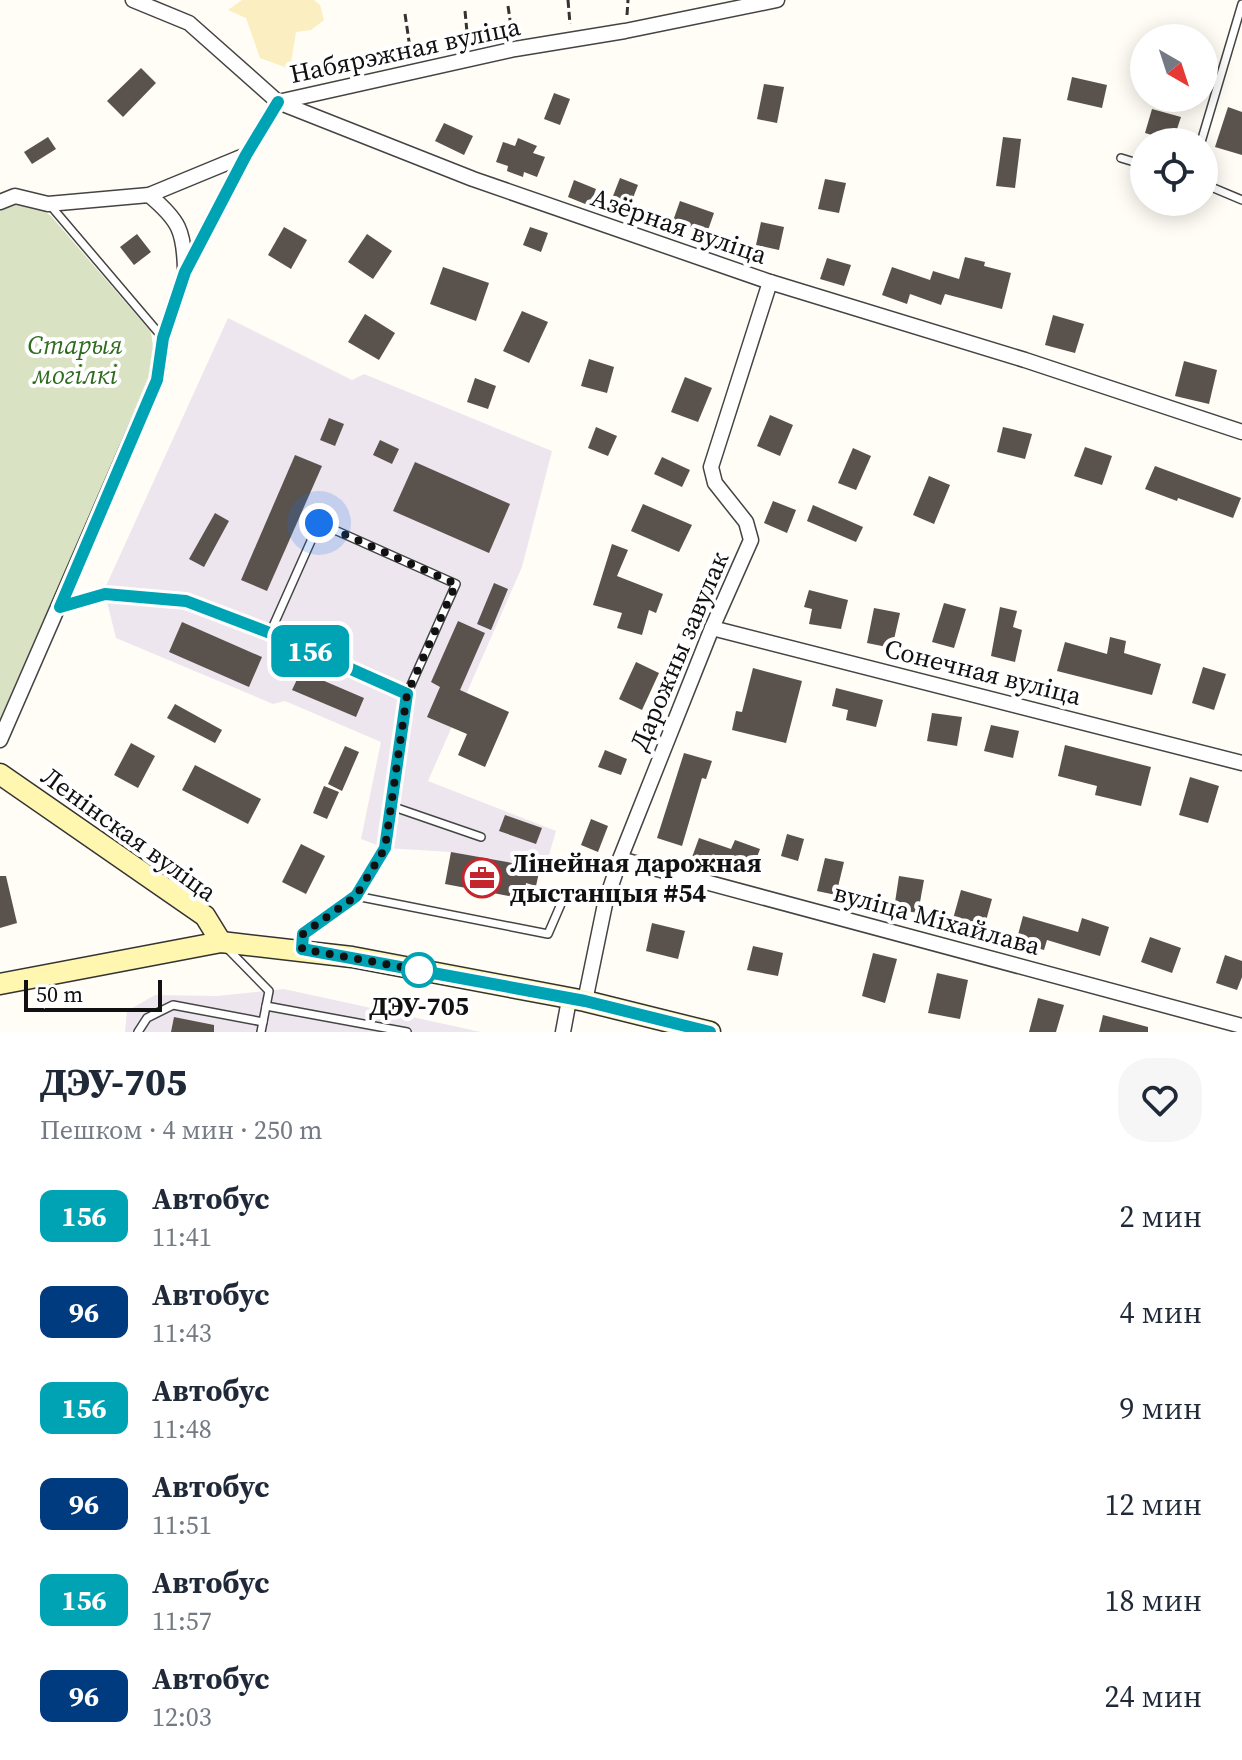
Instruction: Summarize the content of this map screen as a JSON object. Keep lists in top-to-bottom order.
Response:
{
  "streets": {
    "street": [
      "Набярэжная вуліца",
      "Азёрная вуліца",
      "Дарожны завулак",
      "Сонечная вуліца",
      "Ленінская вуліца",
      "вуліца Міхайлава"
    ]
  },
  "crossings": [
    ["Набярэжная вуліца", "Азёрная вуліца"],
    ["Азёрная вуліца", "Дарожны завулак"],
    ["Дарожны завулак", "Сонечная вуліца"],
    ["Дарожны завулак", "вуліца Міхайлава"]
  ],
  "parks": ["Старыя могілкі"],
  "places": {
    "office": ["Лінейная дарожная дыстанцыя #54"],
    "other": ["ДЭУ-705"]
  },
  "lines": ["bus line 156"],
  "scale_bar": "50 m",
  "north": "bottom right",
  "page": {
    "on_map": "156",
    "scale": "50 m",
    "heading": ["ДЭУ-705", "Пешком · 4 мин · 250 m"],
    "list": [
      {
        "mark": "156",
        "name": "Автобус",
        "note": "11:41",
        "value": "2 мин"
      },
      {
        "mark": "96",
        "name": "Автобус",
        "note": "11:43",
        "value": "4 мин"
      },
      {
        "mark": "156",
        "name": "Автобус",
        "note": "11:48",
        "value": "9 мин"
      },
      {
        "mark": "96",
        "name": "Автобус",
        "note": "11:51",
        "value": "12 мин"
      },
      {
        "mark": "156",
        "name": "Автобус",
        "note": "11:57",
        "value": "18 мин"
      },
      {
        "mark": "96",
        "name": "Автобус",
        "note": "12:03",
        "value": "24 мин"
      }
    ]
  }
}
